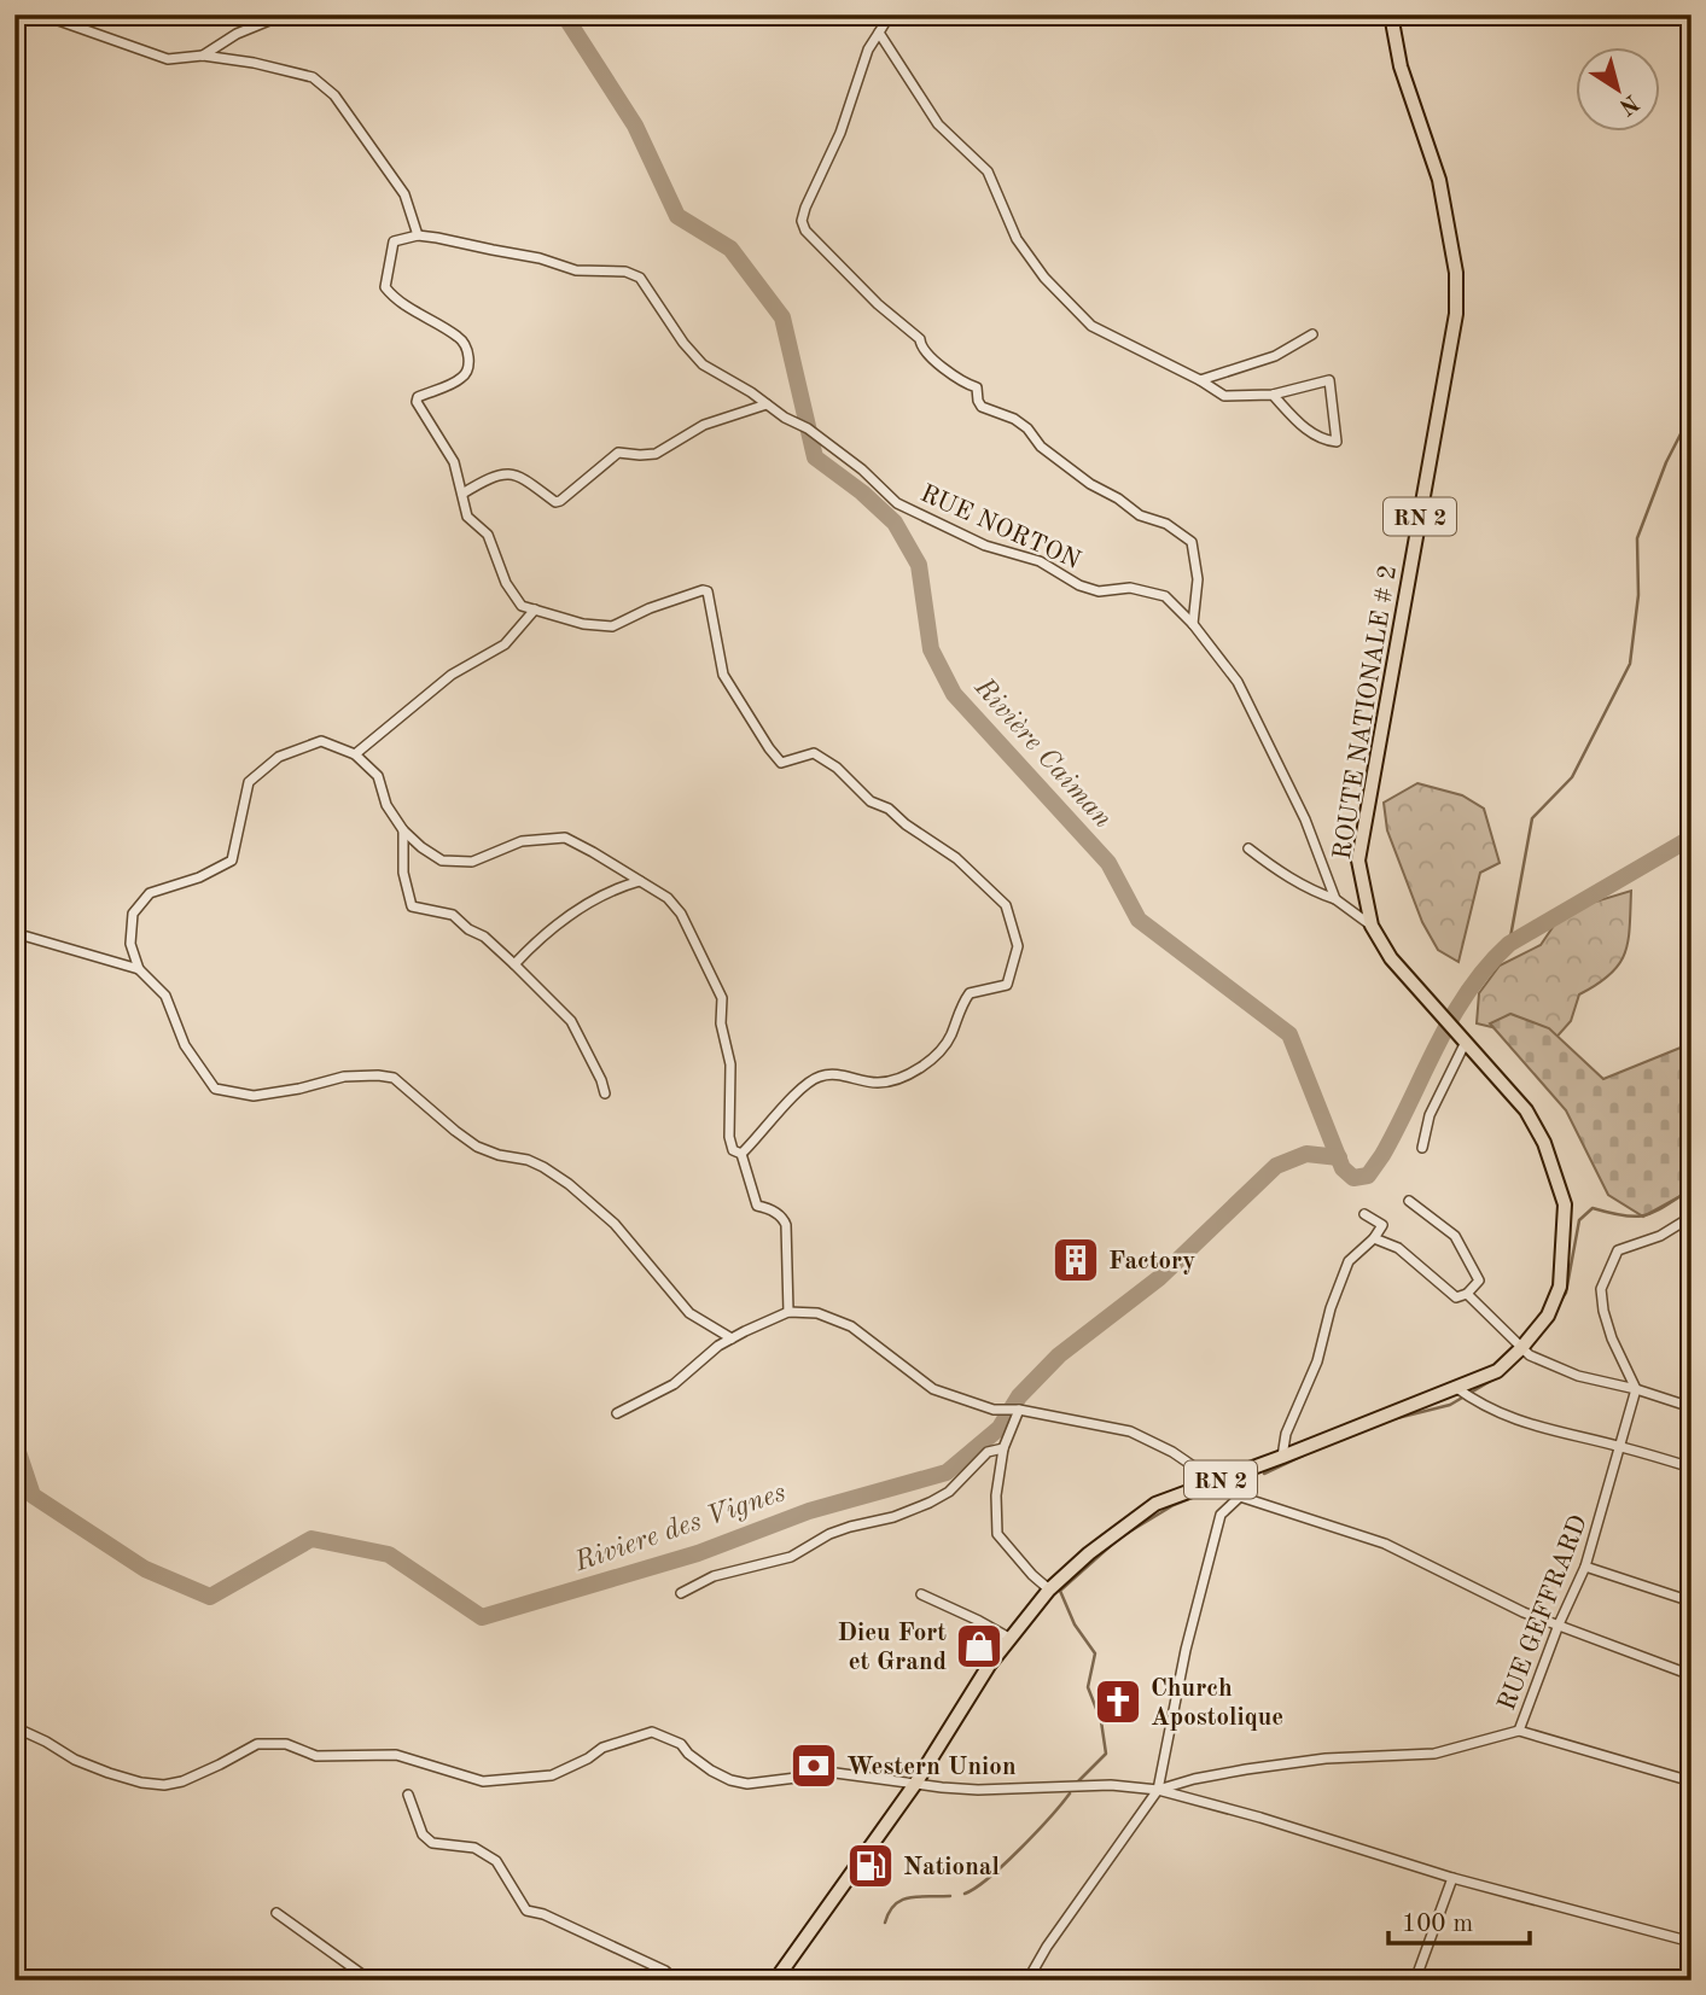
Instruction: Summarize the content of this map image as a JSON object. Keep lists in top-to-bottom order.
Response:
{
  "streets": {
    "main road": ["RN 2", "ROUTE NATIONALE # 2"],
    "street": ["RUE NORTON", "RUE GEFFRARD"]
  },
  "crossings": [
    ["RN 2", "ROUTE NATIONALE # 2"]
  ],
  "water": ["Rivière Caiman", "Riviere des Vignes"],
  "places": {
    "building": ["Factory"],
    "shop": ["Dieu Fort et Grand"],
    "church": ["Church Apostolique"],
    "bank": ["Western Union"],
    "fuel station": ["National"]
  },
  "scale_bar": "100 m",
  "north": "bottom right"
}
